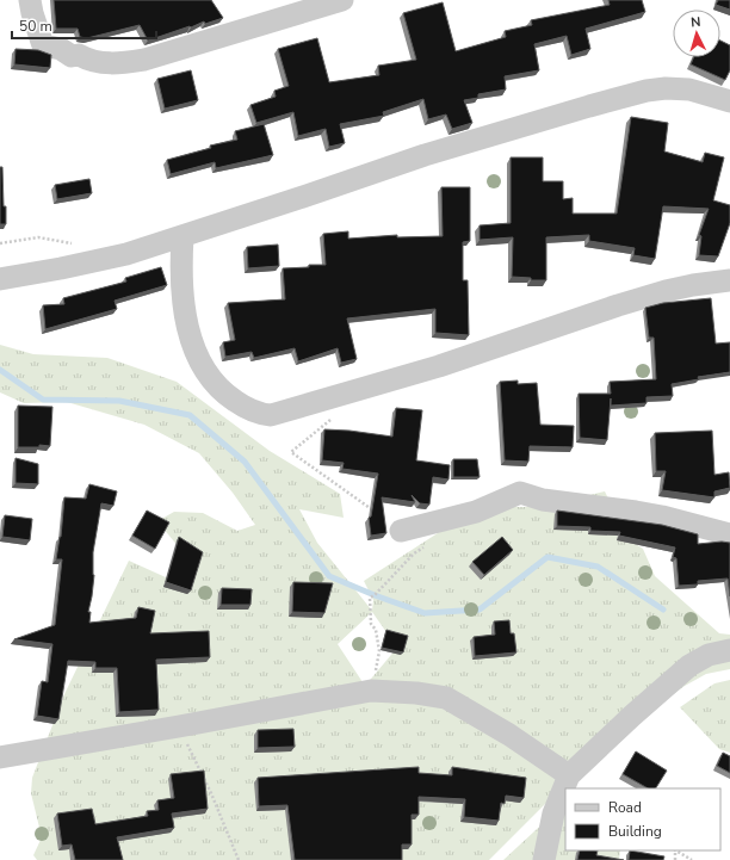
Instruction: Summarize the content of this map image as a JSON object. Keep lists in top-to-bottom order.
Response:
{
  "legend": ["Road", "Building"],
  "scale_bar": "50 m",
  "north": "top"
}
